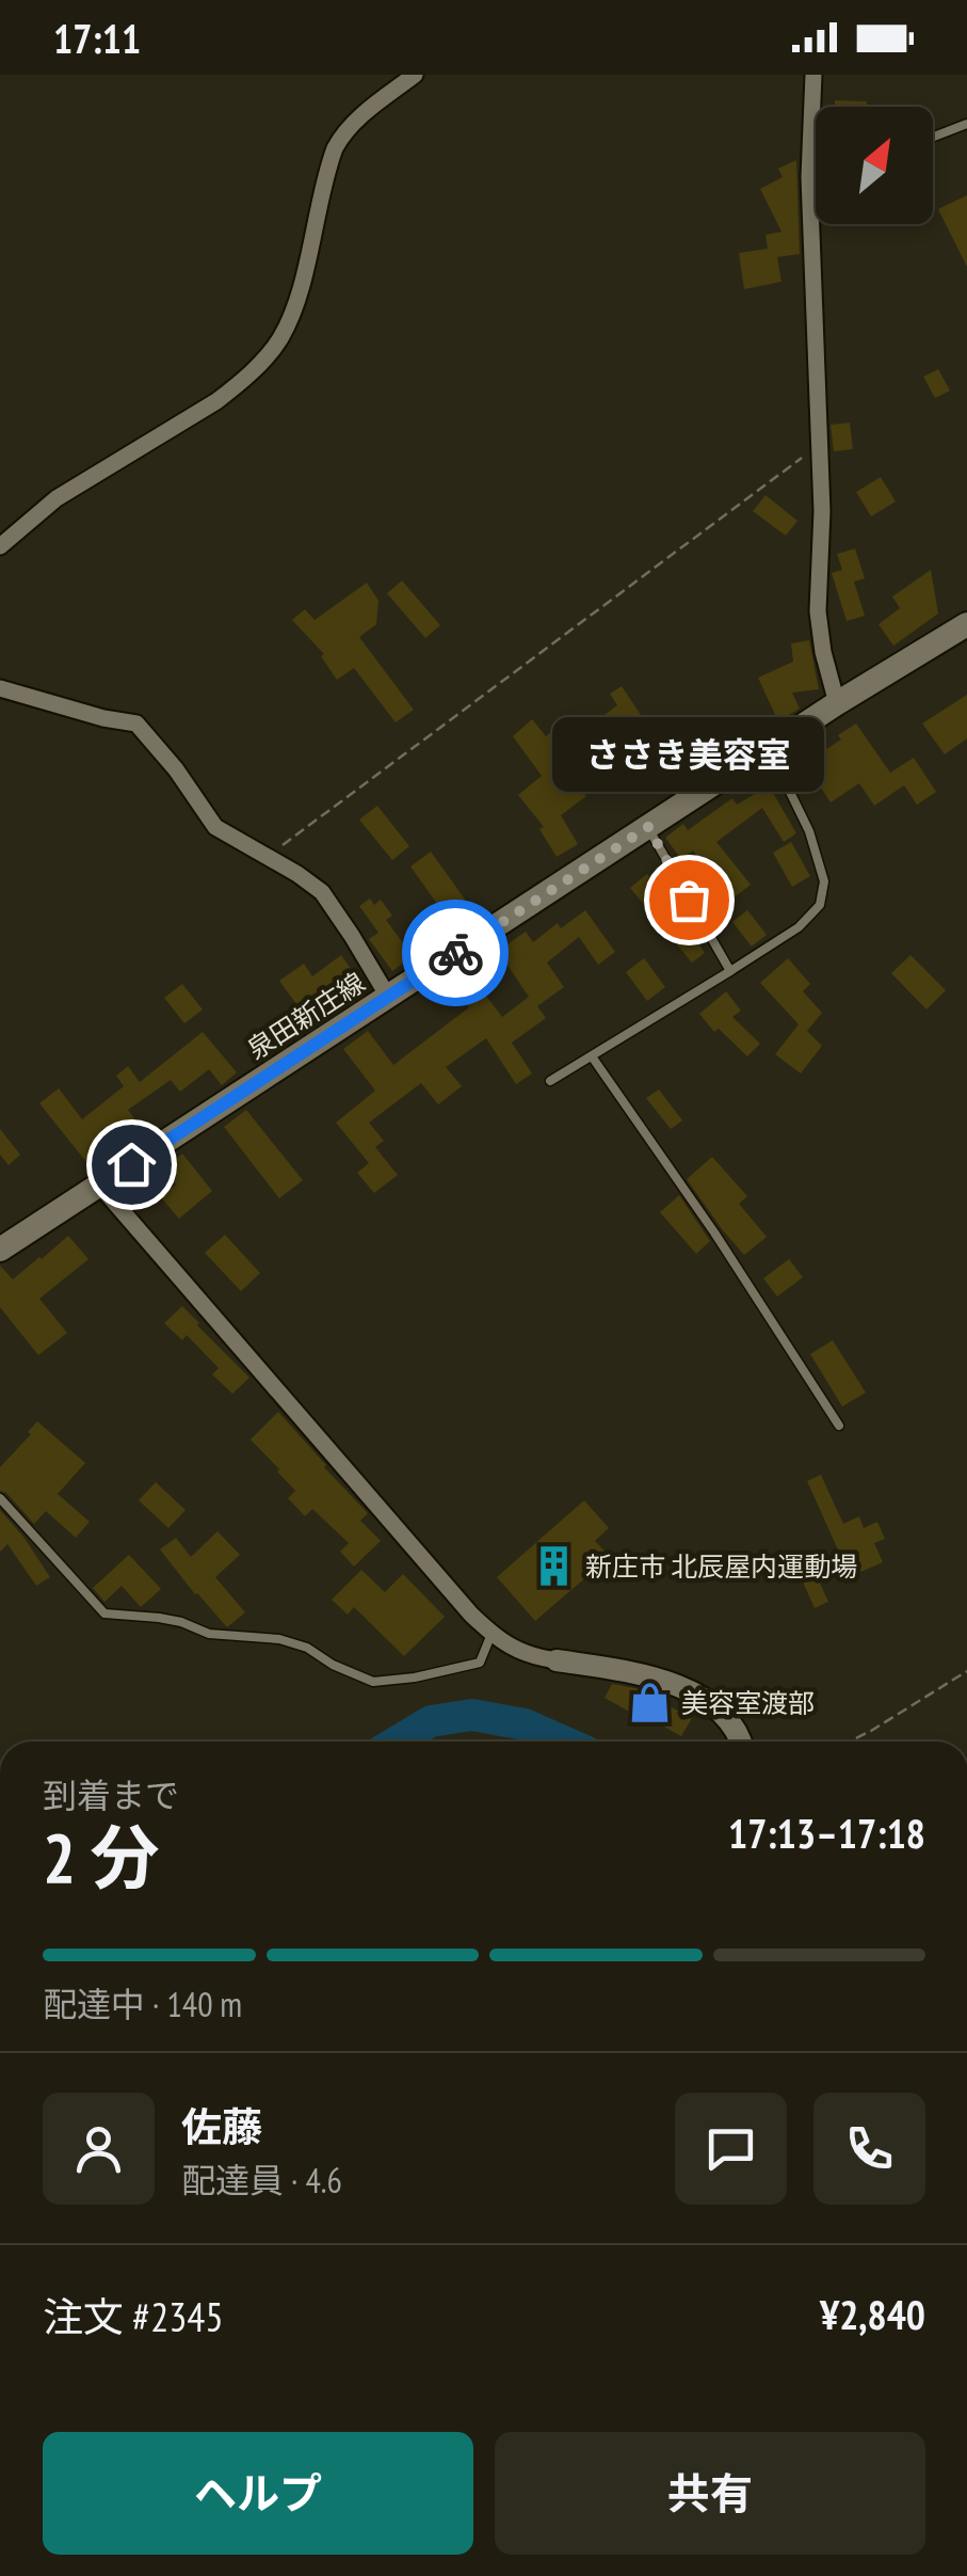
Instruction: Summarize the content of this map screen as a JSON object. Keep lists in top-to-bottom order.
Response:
{
  "streets": {
    "main road": ["泉田新庄線"]
  },
  "places": {
    "other": ["ささき美容室"],
    "building": ["新庄市 北辰屋内運動場"],
    "shop": ["美容室渡部"]
  },
  "north": "top right",
  "page": {
    "status": "17:11",
    "bubble": "ささき美容室",
    "heading": ["2 分", "到着まで", "17:13–17:18"],
    "panel": [
      "佐藤",
      "配達員 · 4.6",
      "注文 #2345",
      "¥2,840"
    ],
    "bar": "配達中 · 140 m",
    "buttons": ["ヘルプ", "共有"]
  }
}
